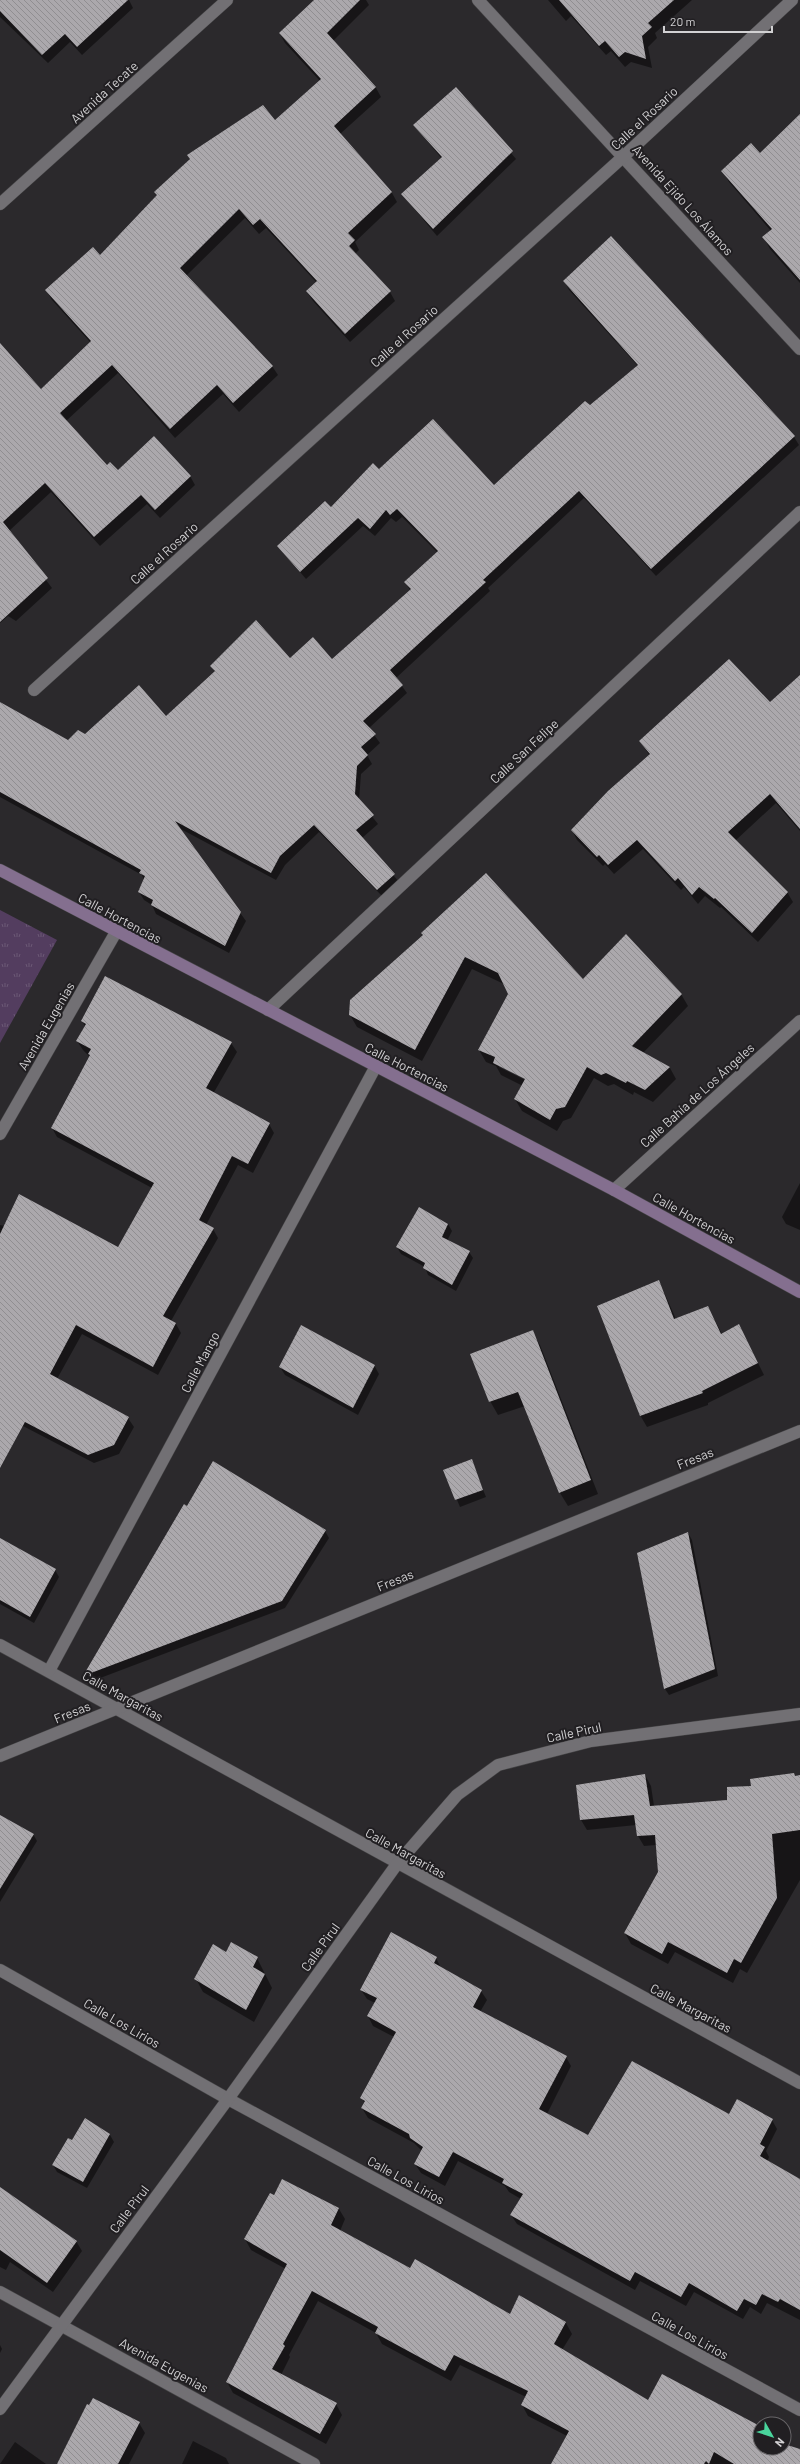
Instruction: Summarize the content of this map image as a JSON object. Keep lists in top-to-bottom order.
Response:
{
  "streets": {
    "street": [
      "Avenida Tecate",
      "Calle el Rosario",
      "Avenida Ejido Los Álamos",
      "Calle San Felipe",
      "Calle Hortencias",
      "Avenida Eugenias",
      "Calle Bahía de Los Ángeles",
      "Calle Mango",
      "Fresas",
      "Calle Margaritas",
      "Calle Pirul",
      "Calle Los Lirios"
    ]
  },
  "crossings": [
    ["Calle el Rosario", "Avenida Ejido Los Álamos"],
    ["Calle San Felipe", "Calle Hortencias"],
    ["Calle Hortencias", "Avenida Eugenias"],
    ["Calle Hortencias", "Calle Bahía de Los Ángeles"],
    ["Calle Hortencias", "Calle Mango"],
    ["Avenida Eugenias", "Calle Pirul"],
    ["Calle Mango", "Calle Margaritas"],
    ["Fresas", "Calle Margaritas"],
    ["Calle Margaritas", "Calle Pirul"],
    ["Calle Pirul", "Calle Los Lirios"]
  ],
  "scale_bar": "20 m",
  "north": "bottom right"
}
